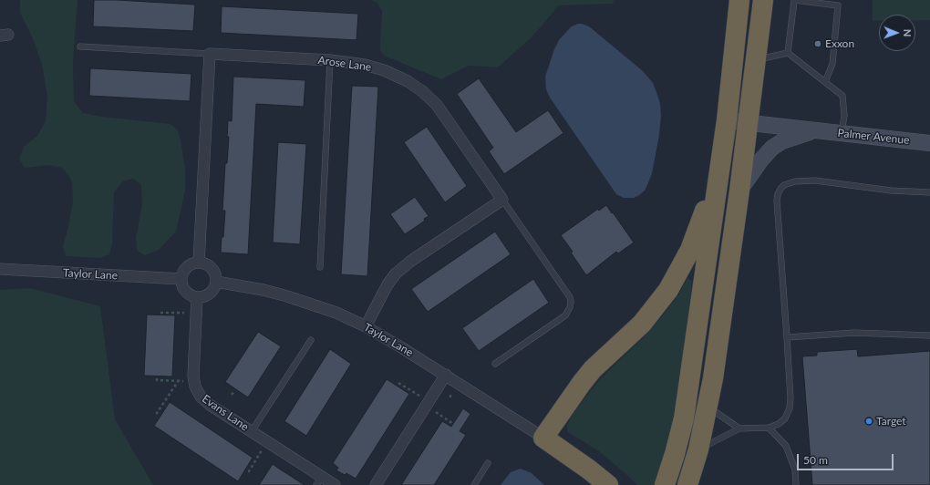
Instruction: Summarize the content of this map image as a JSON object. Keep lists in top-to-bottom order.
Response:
{
  "streets": {
    "street": [
      "Arose Lane",
      "Palmer Avenue",
      "Taylor Lane",
      "Evans Lane"
    ]
  },
  "crossings": [
    ["Taylor Lane", "Evans Lane"]
  ],
  "places": ["Exxon", "Target"],
  "scale_bar": "50 m",
  "north": "right"
}
